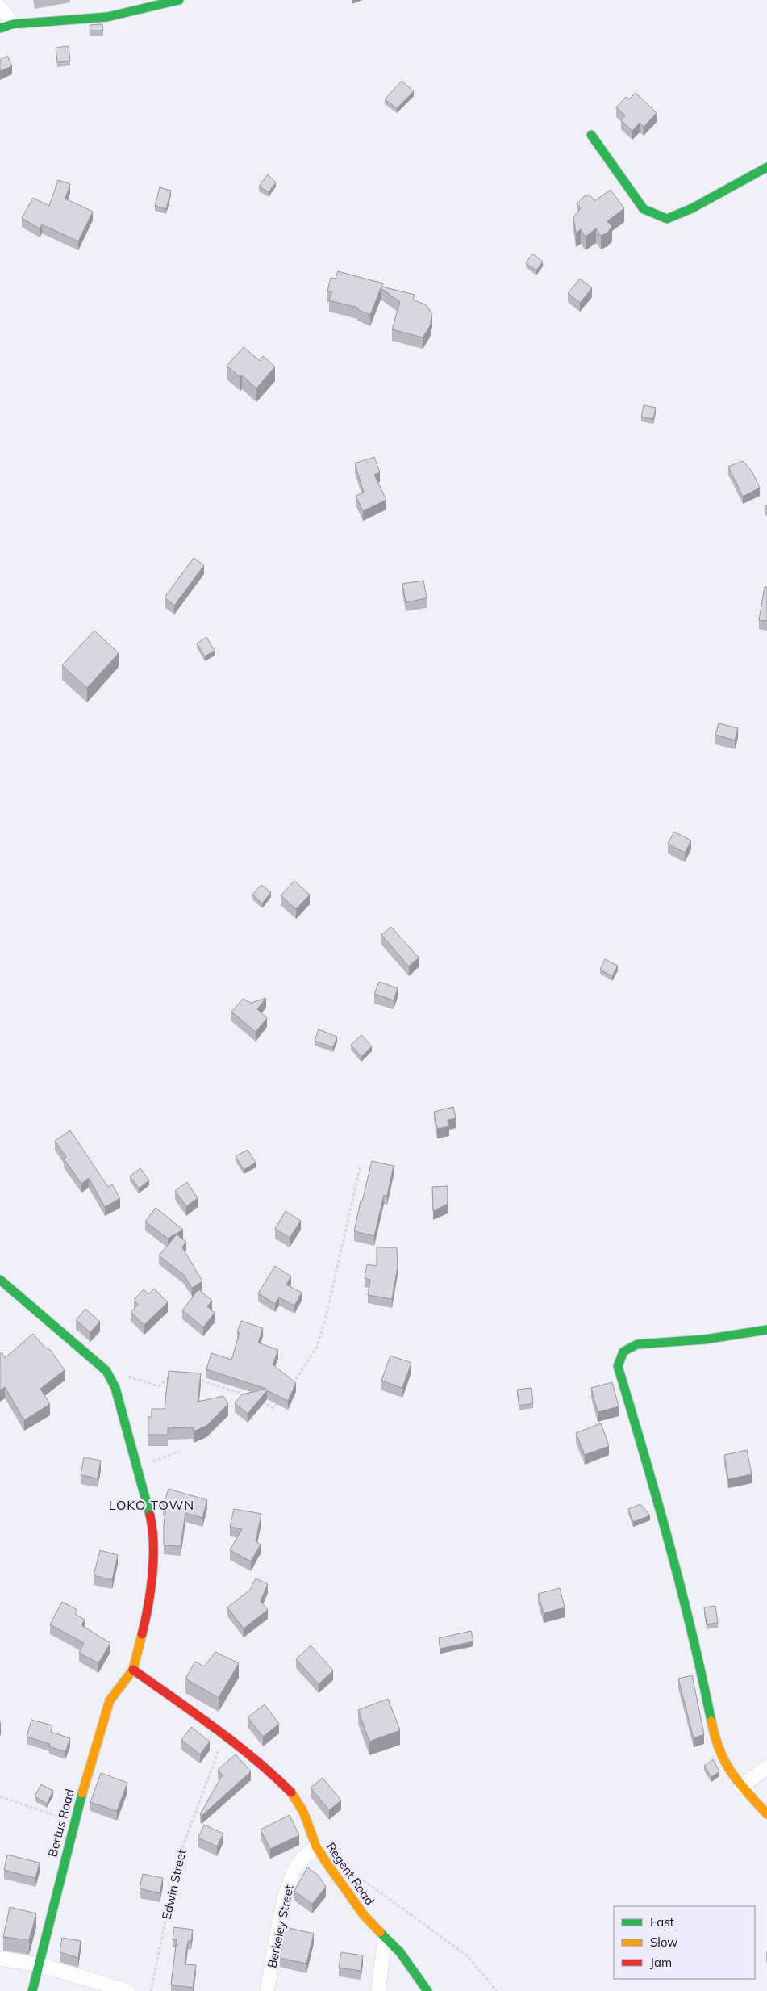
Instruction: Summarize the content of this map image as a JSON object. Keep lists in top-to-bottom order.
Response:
{
  "streets": {
    "street": ["Bertus Road", "Regent Road", "Berkeley Street"],
    "path": ["Edwin Street"]
  },
  "crossings": [
    ["Bertus Road", "Regent Road"],
    ["Regent Road", "Edwin Street"],
    ["Regent Road", "Berkeley Street"]
  ],
  "districts": ["LOKO TOWN"],
  "legend": ["Fast", "Slow", "Jam"]
}
